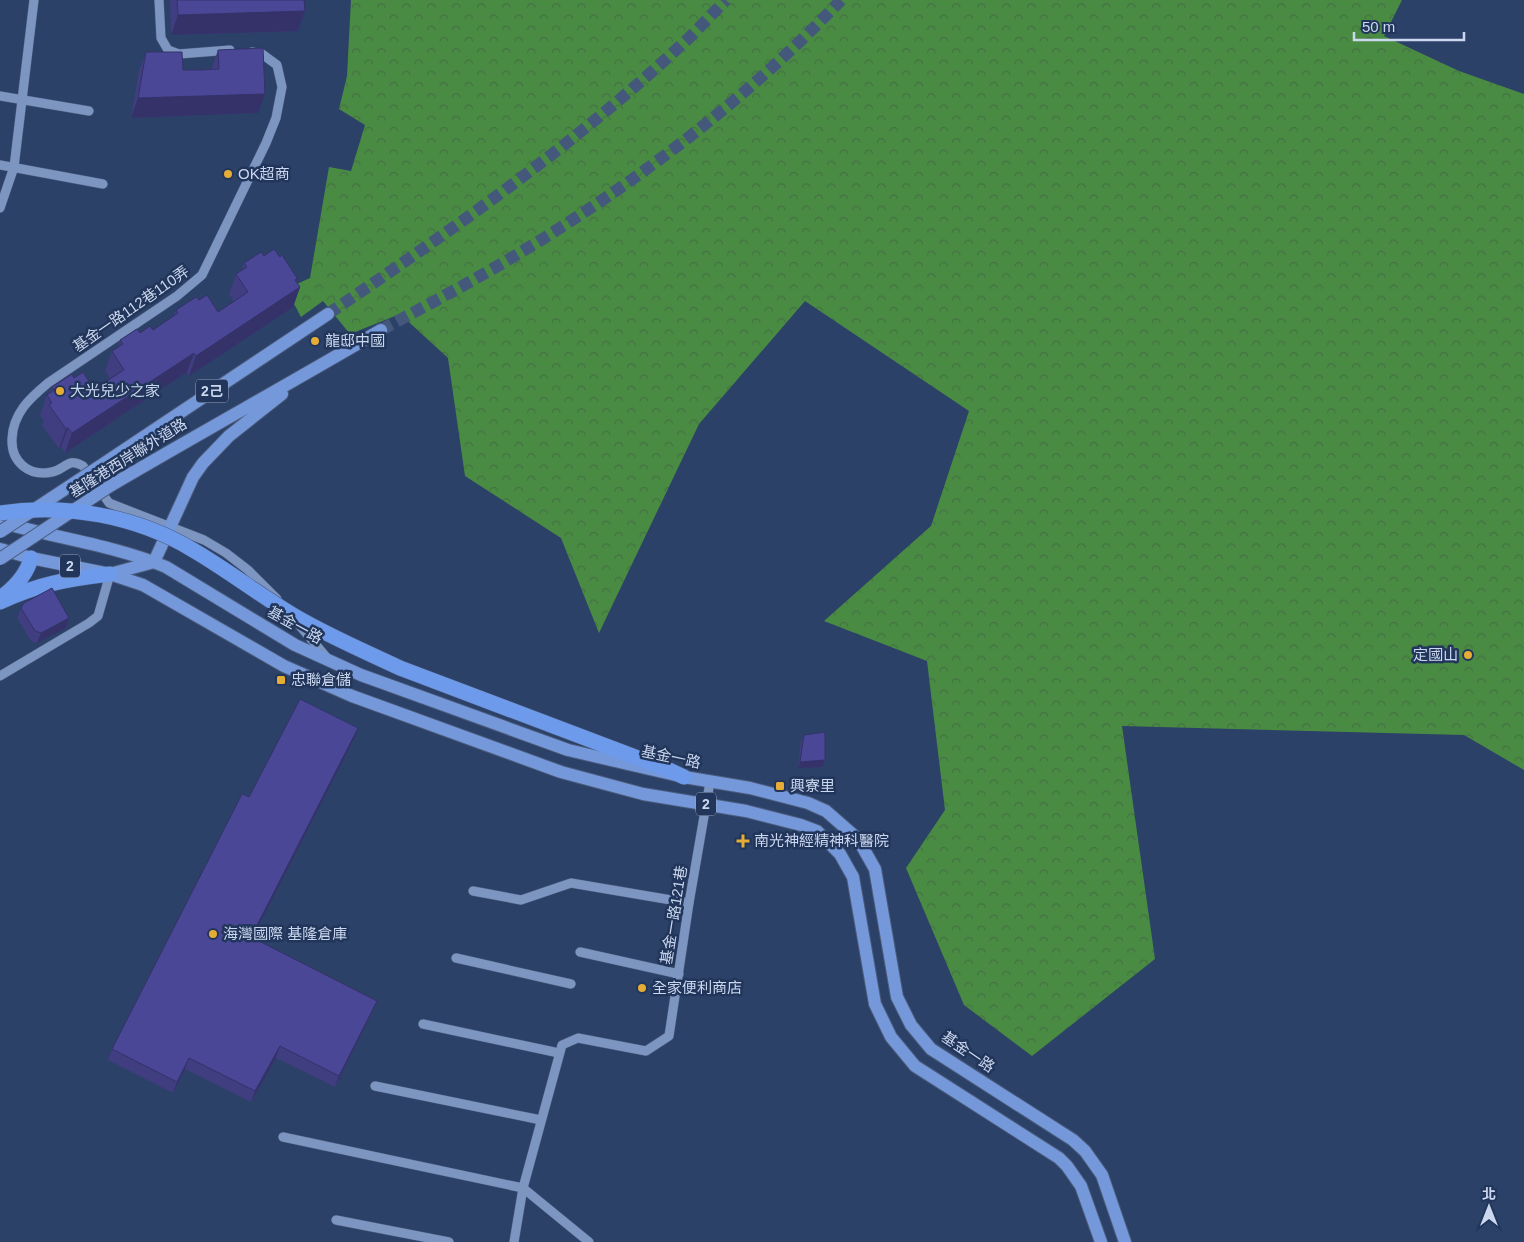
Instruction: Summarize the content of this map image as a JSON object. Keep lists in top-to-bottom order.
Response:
{
  "streets": {
    "main road": [
      "2己",
      "基隆港西岸聯外道路",
      "2",
      "基金一路"
    ],
    "street": ["基金一路112巷110弄", "基金一路121巷"]
  },
  "crossings": [
    ["2", "基金一路121巷"],
    ["基金一路", "基金一路121巷"]
  ],
  "places": {
    "other": [
      "OK超商",
      "龍邸中國",
      "大光兒少之家",
      "定國山",
      "海灣國際 基隆倉庫",
      "全家便利商店"
    ],
    "transit": ["忠聯倉儲", "興寮里"],
    "health": ["南光神經精神科醫院"]
  },
  "scale_bar": "50 m",
  "north": "top"
}
